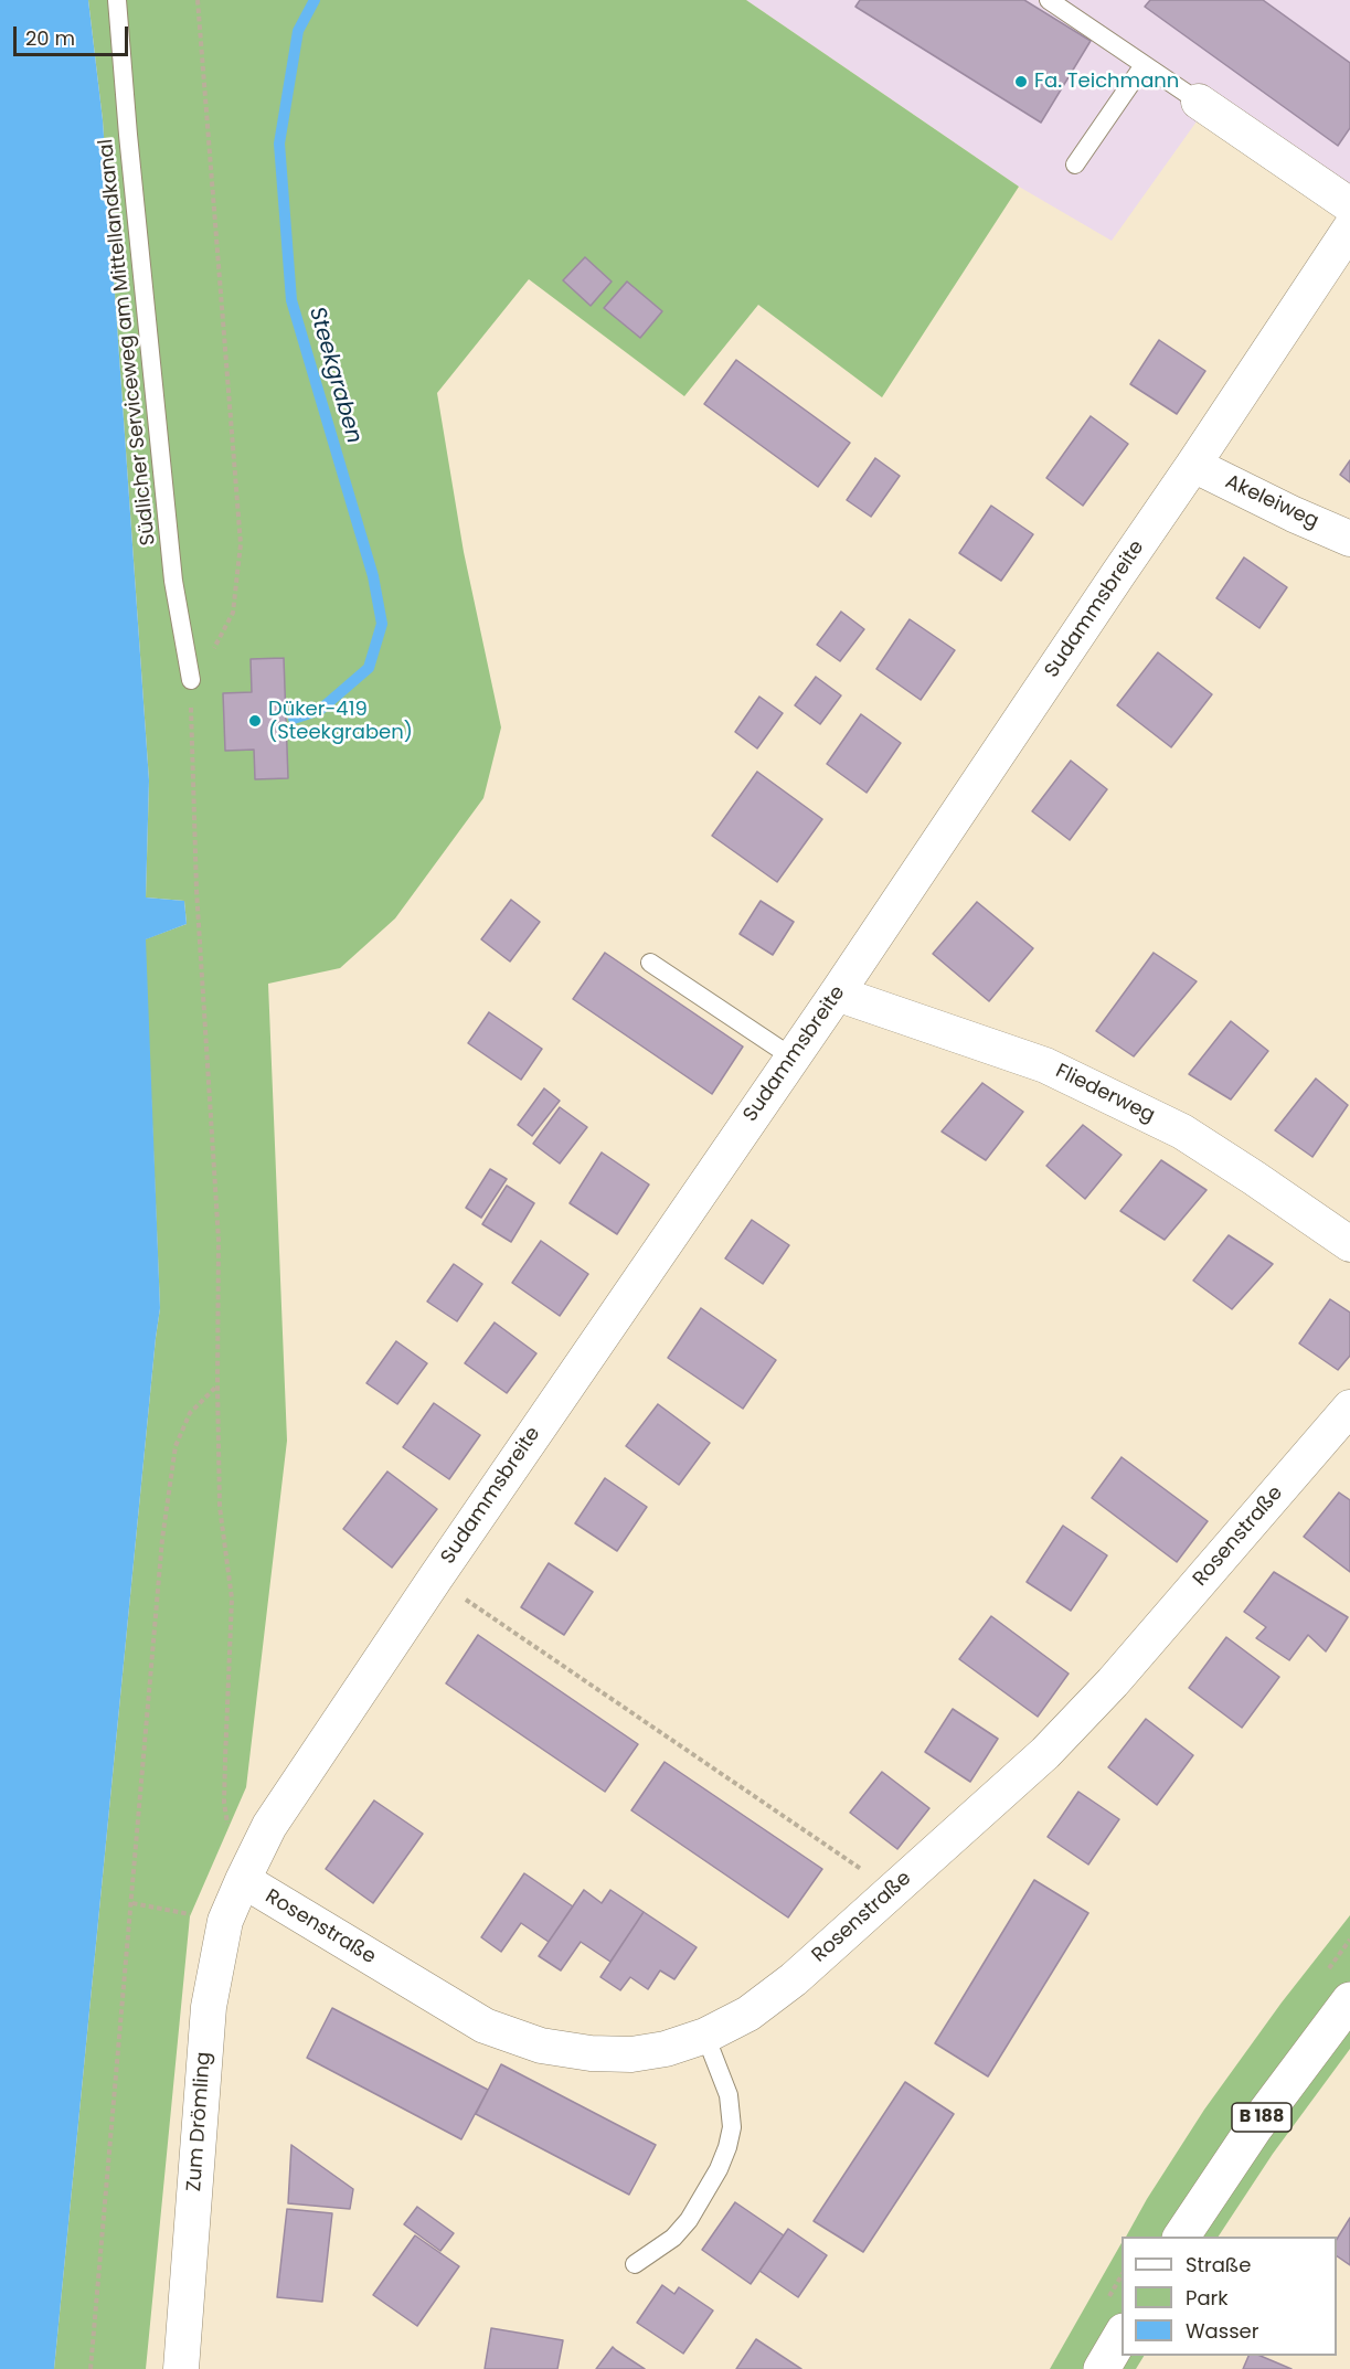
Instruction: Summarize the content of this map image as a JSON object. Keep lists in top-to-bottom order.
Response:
{
  "streets": {
    "main road": ["B 188"],
    "street": [
      "Akeleiweg",
      "Sudammsbreite",
      "Fliederweg",
      "Rosenstraße",
      "Zum Drömling"
    ],
    "lane": ["Südlicher Serviceweg am Mittellandkanal"]
  },
  "crossings": [
    ["Akeleiweg", "Sudammsbreite"],
    ["Sudammsbreite", "Fliederweg"],
    ["Sudammsbreite", "Rosenstraße"],
    ["Sudammsbreite", "Zum Drömling"],
    ["Rosenstraße", "Zum Drömling"]
  ],
  "water": ["Steekgraben"],
  "places": ["Fa. Teichmann", "Düker-419 (Steekgraben)"],
  "legend": ["Straße", "Park", "Wasser"],
  "scale_bar": "20 m"
}
